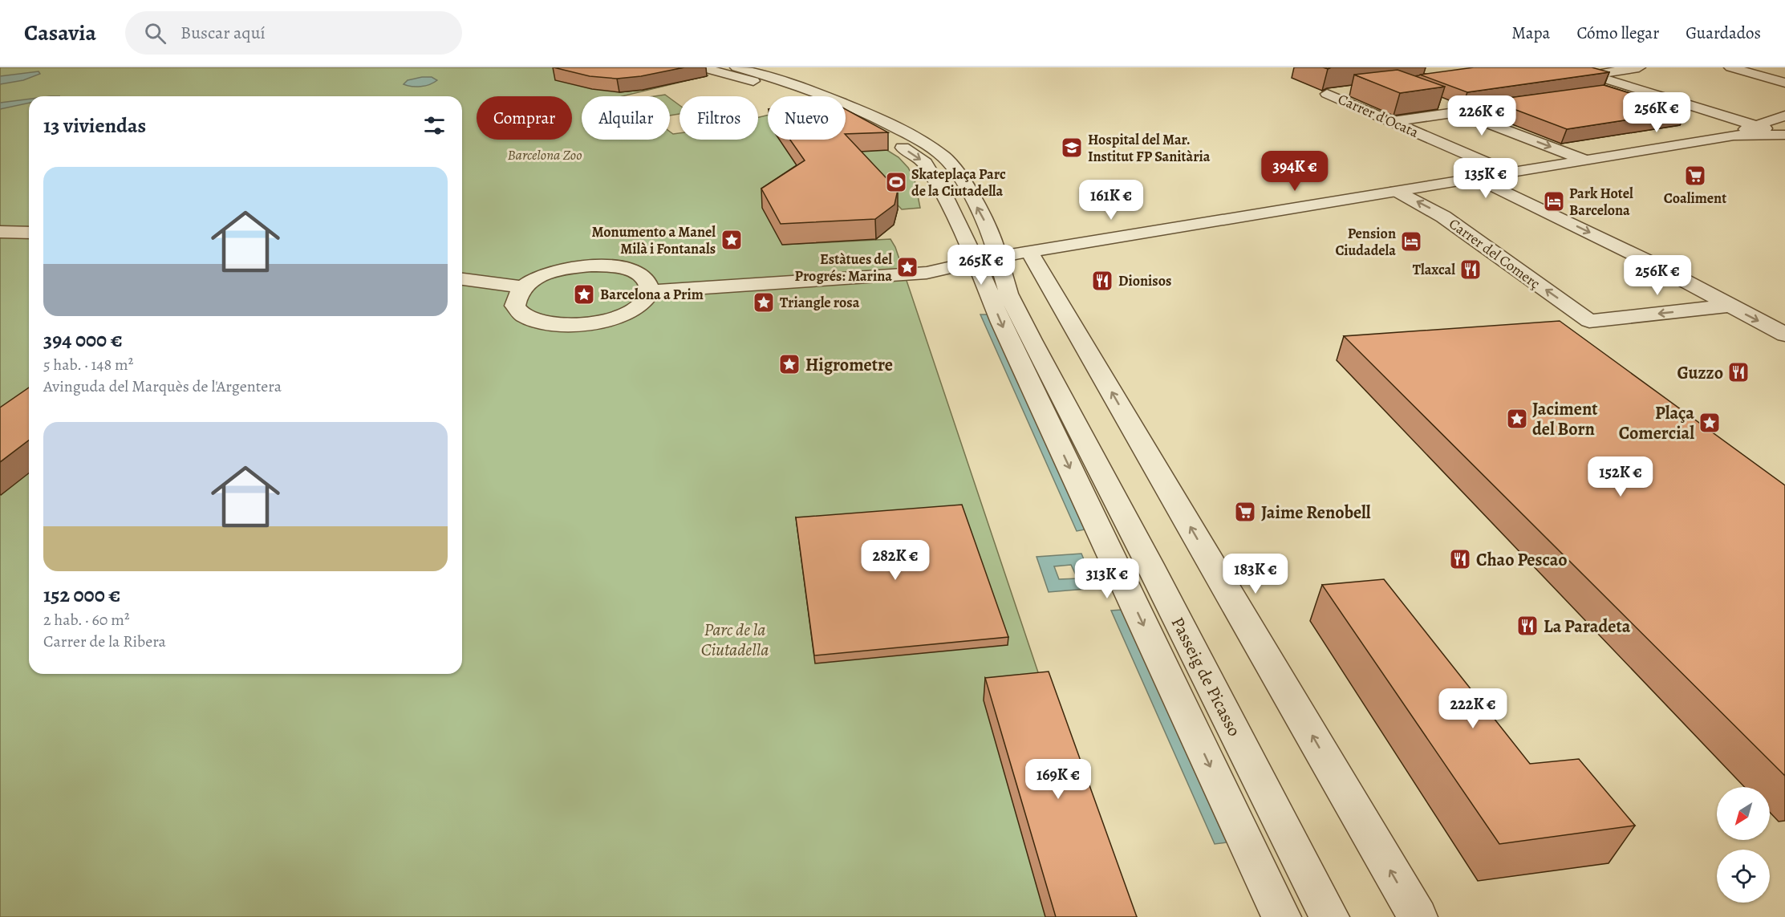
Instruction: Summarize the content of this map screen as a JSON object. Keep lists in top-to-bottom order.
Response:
{
  "streets": {
    "street": ["Carrer d'Ocata", "Carrer del Comerç", "Passeig de Picasso"]
  },
  "parks": ["Barcelona Zoo", "Parc de la Ciutadella"],
  "places": {
    "school or university": ["Hospital del Mar. Institut FP Sanitària"],
    "supermarket": ["Coaliment", "Jaime Renobell"],
    "sports": ["Skateplaça Parc de la Ciutadella"],
    "hotel": ["Park Hotel Barcelona", "Pension Ciudadela"],
    "place": [
      "Monumento a Manel Milà i Fontanals",
      "Estàtues del Progrés: Marina",
      "Barcelona a Prim",
      "Triangle rosa",
      "Higrometre",
      "Jaciment del Born",
      "Plaça Comercial"
    ],
    "restaurant": [
      "Tlaxcal",
      "Dionisos",
      "Guzzo",
      "Chao Pescao",
      "La Paradeta"
    ]
  },
  "north": "bottom left",
  "page": {
    "header": "Casavia",
    "search": "Buscar aquí",
    "nav": ["Mapa", "Cómo llegar", "Guardados"],
    "price": [
      "256K €",
      "226K €",
      "394K €",
      "135K €",
      "161K €",
      "265K €",
      "256K €",
      "152K €",
      "282K €",
      "183K €",
      "313K €",
      "222K €",
      "169K €"
    ],
    "chip": [
      "Comprar",
      "Alquilar",
      "Filtros",
      "Nuevo"
    ],
    "heading": "13 viviendas",
    "list": [
      {
        "name": "394 000 €",
        "note": "5 hab. · 148 m² · Avinguda del Marquès de l'Argentera"
      },
      {
        "name": "152 000 €",
        "note": "2 hab. · 60 m² · Carrer de la Ribera"
      }
    ]
  }
}
